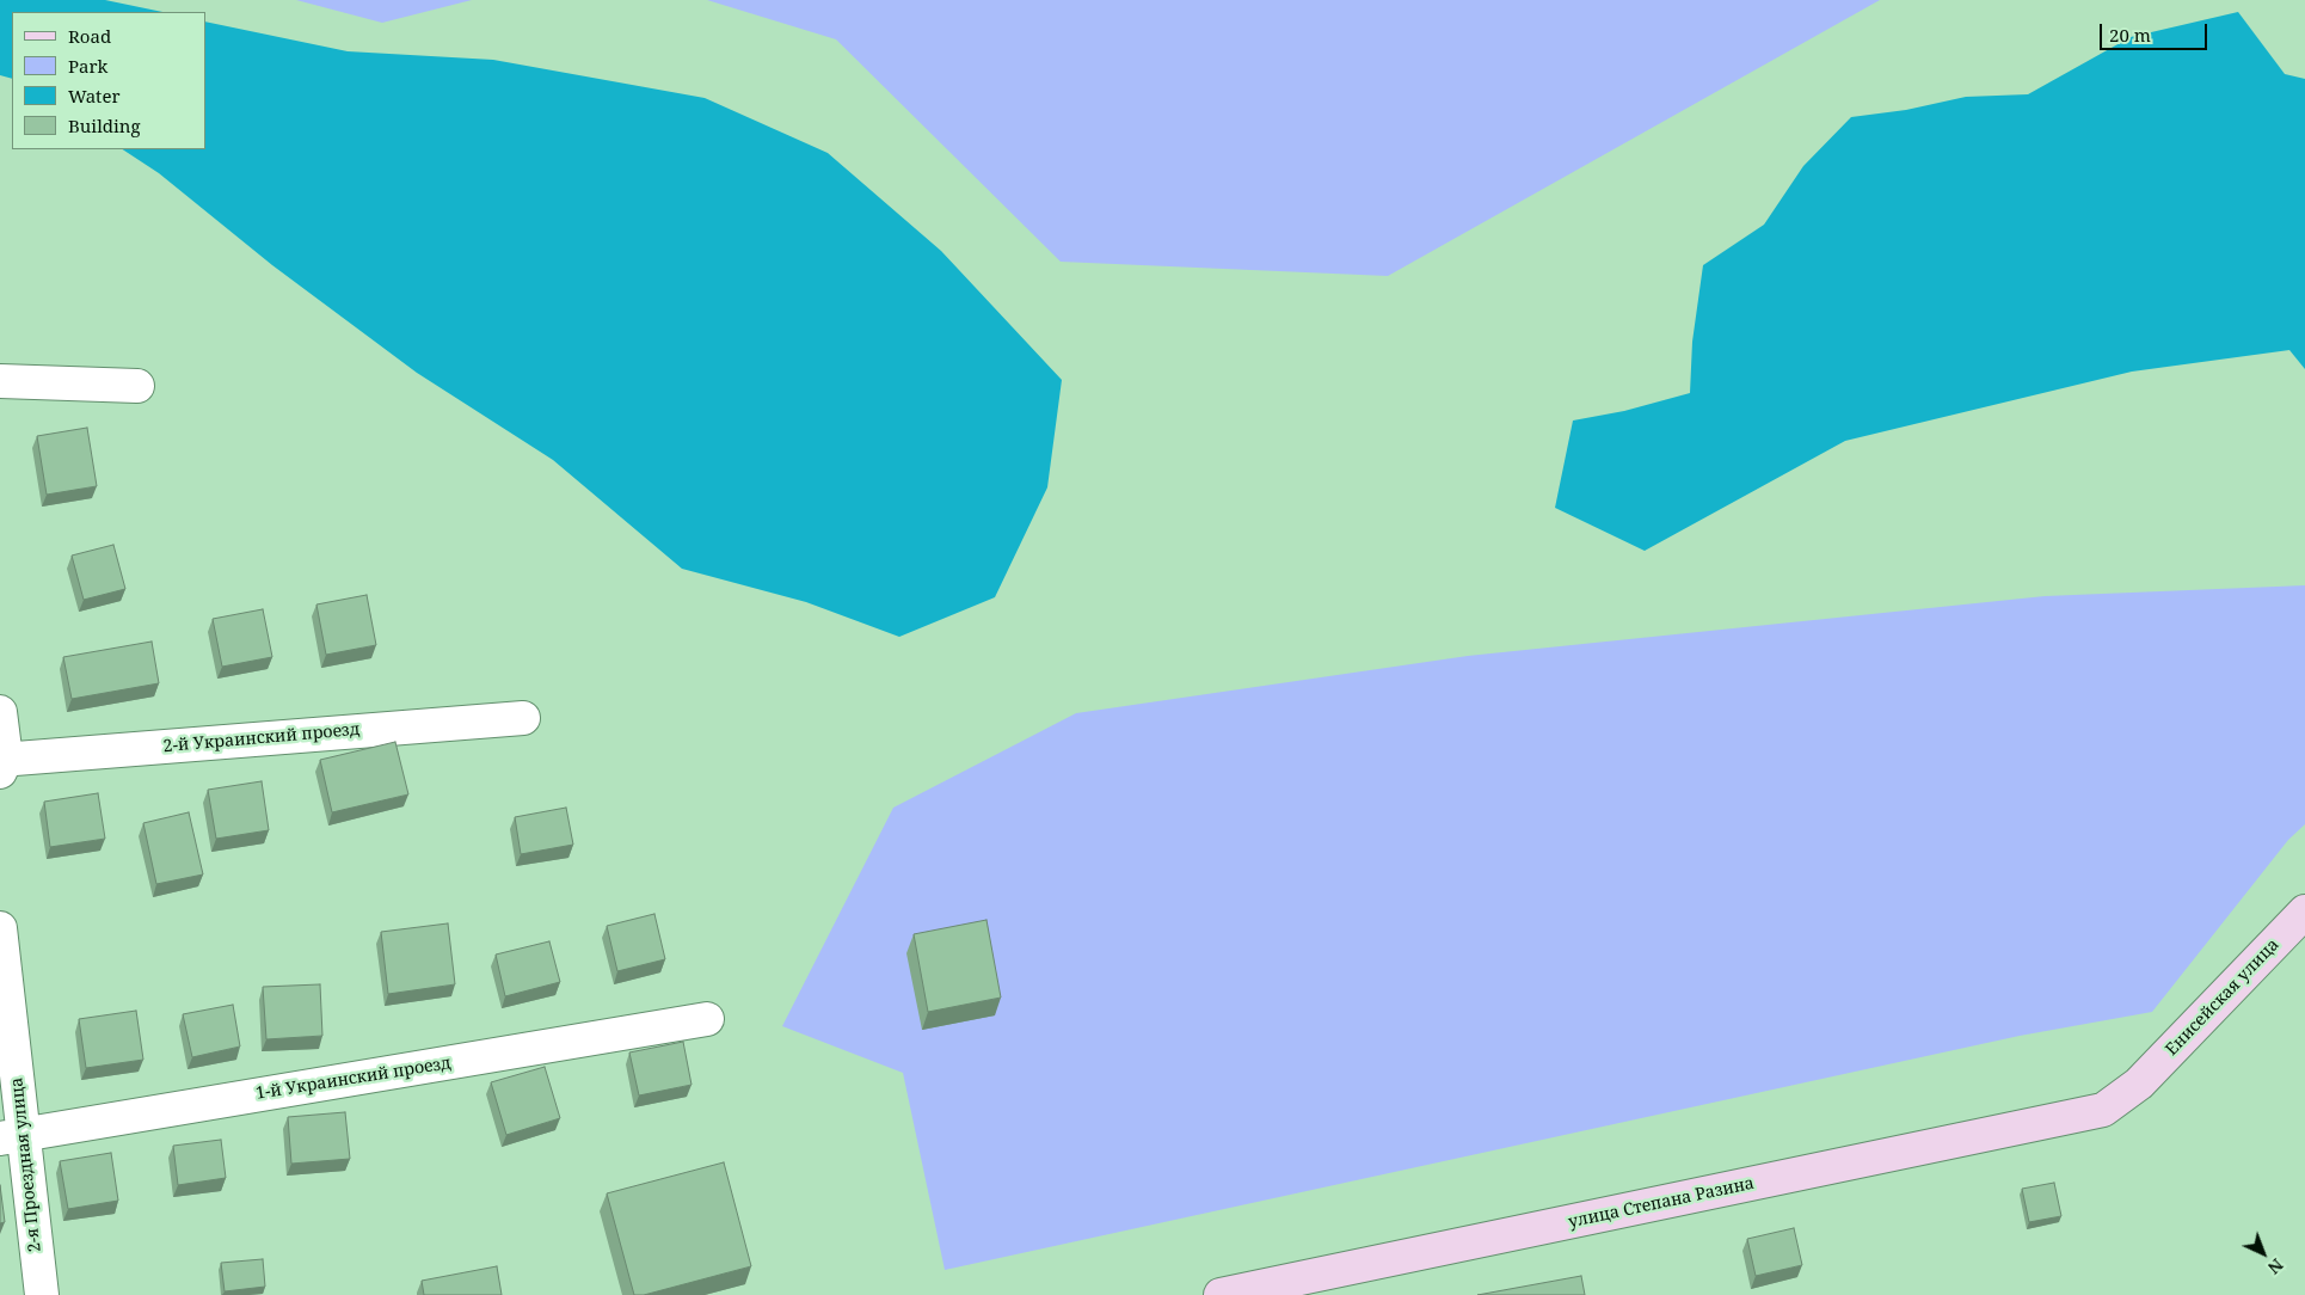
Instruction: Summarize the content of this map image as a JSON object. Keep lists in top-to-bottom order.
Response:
{
  "streets": {
    "street": [
      "2-й Украинский проезд",
      "Енисейская улица",
      "1-й Украинский проезд",
      "2-я Проездная улица",
      "улица Степана Разина"
    ]
  },
  "crossings": [
    ["Енисейская улица", "улица Степана Разина"],
    ["1-й Украинский проезд", "2-я Проездная улица"]
  ],
  "legend": [
    "Road",
    "Park",
    "Water",
    "Building"
  ],
  "scale_bar": "20 m",
  "north": "bottom right"
}
